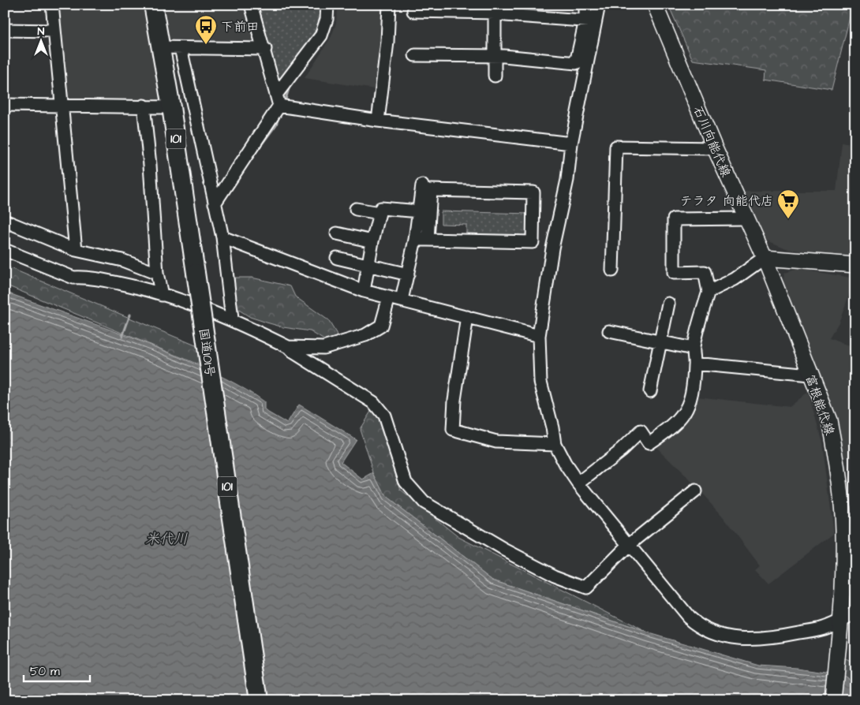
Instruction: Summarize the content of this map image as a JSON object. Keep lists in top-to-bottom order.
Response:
{
  "streets": {
    "highway": ["101", "国道101号"],
    "main road": ["石川向能代線", "富根能代線"]
  },
  "crossings": [
    ["石川向能代線", "富根能代線"]
  ],
  "water": ["米代川"],
  "places": {
    "bus stop": ["下前田"],
    "supermarket": ["テラタ 向能代店"]
  },
  "scale_bar": "50 m",
  "north": "top"
}
